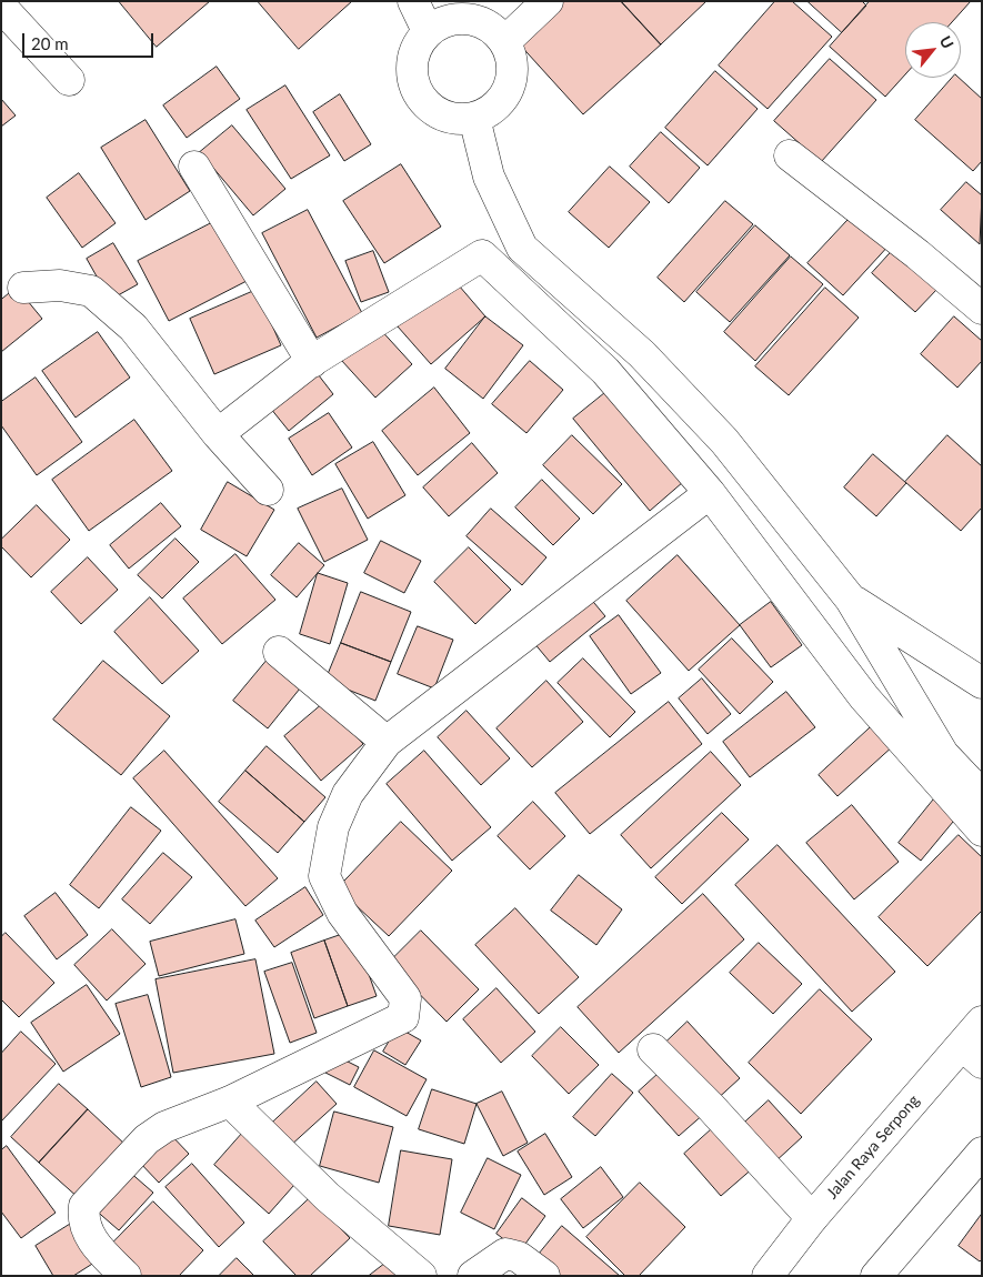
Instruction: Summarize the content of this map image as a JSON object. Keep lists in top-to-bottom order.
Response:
{
  "streets": {
    "street": ["Jalan Raya Serpong"]
  },
  "scale_bar": "20 m",
  "north": "top right"
}
